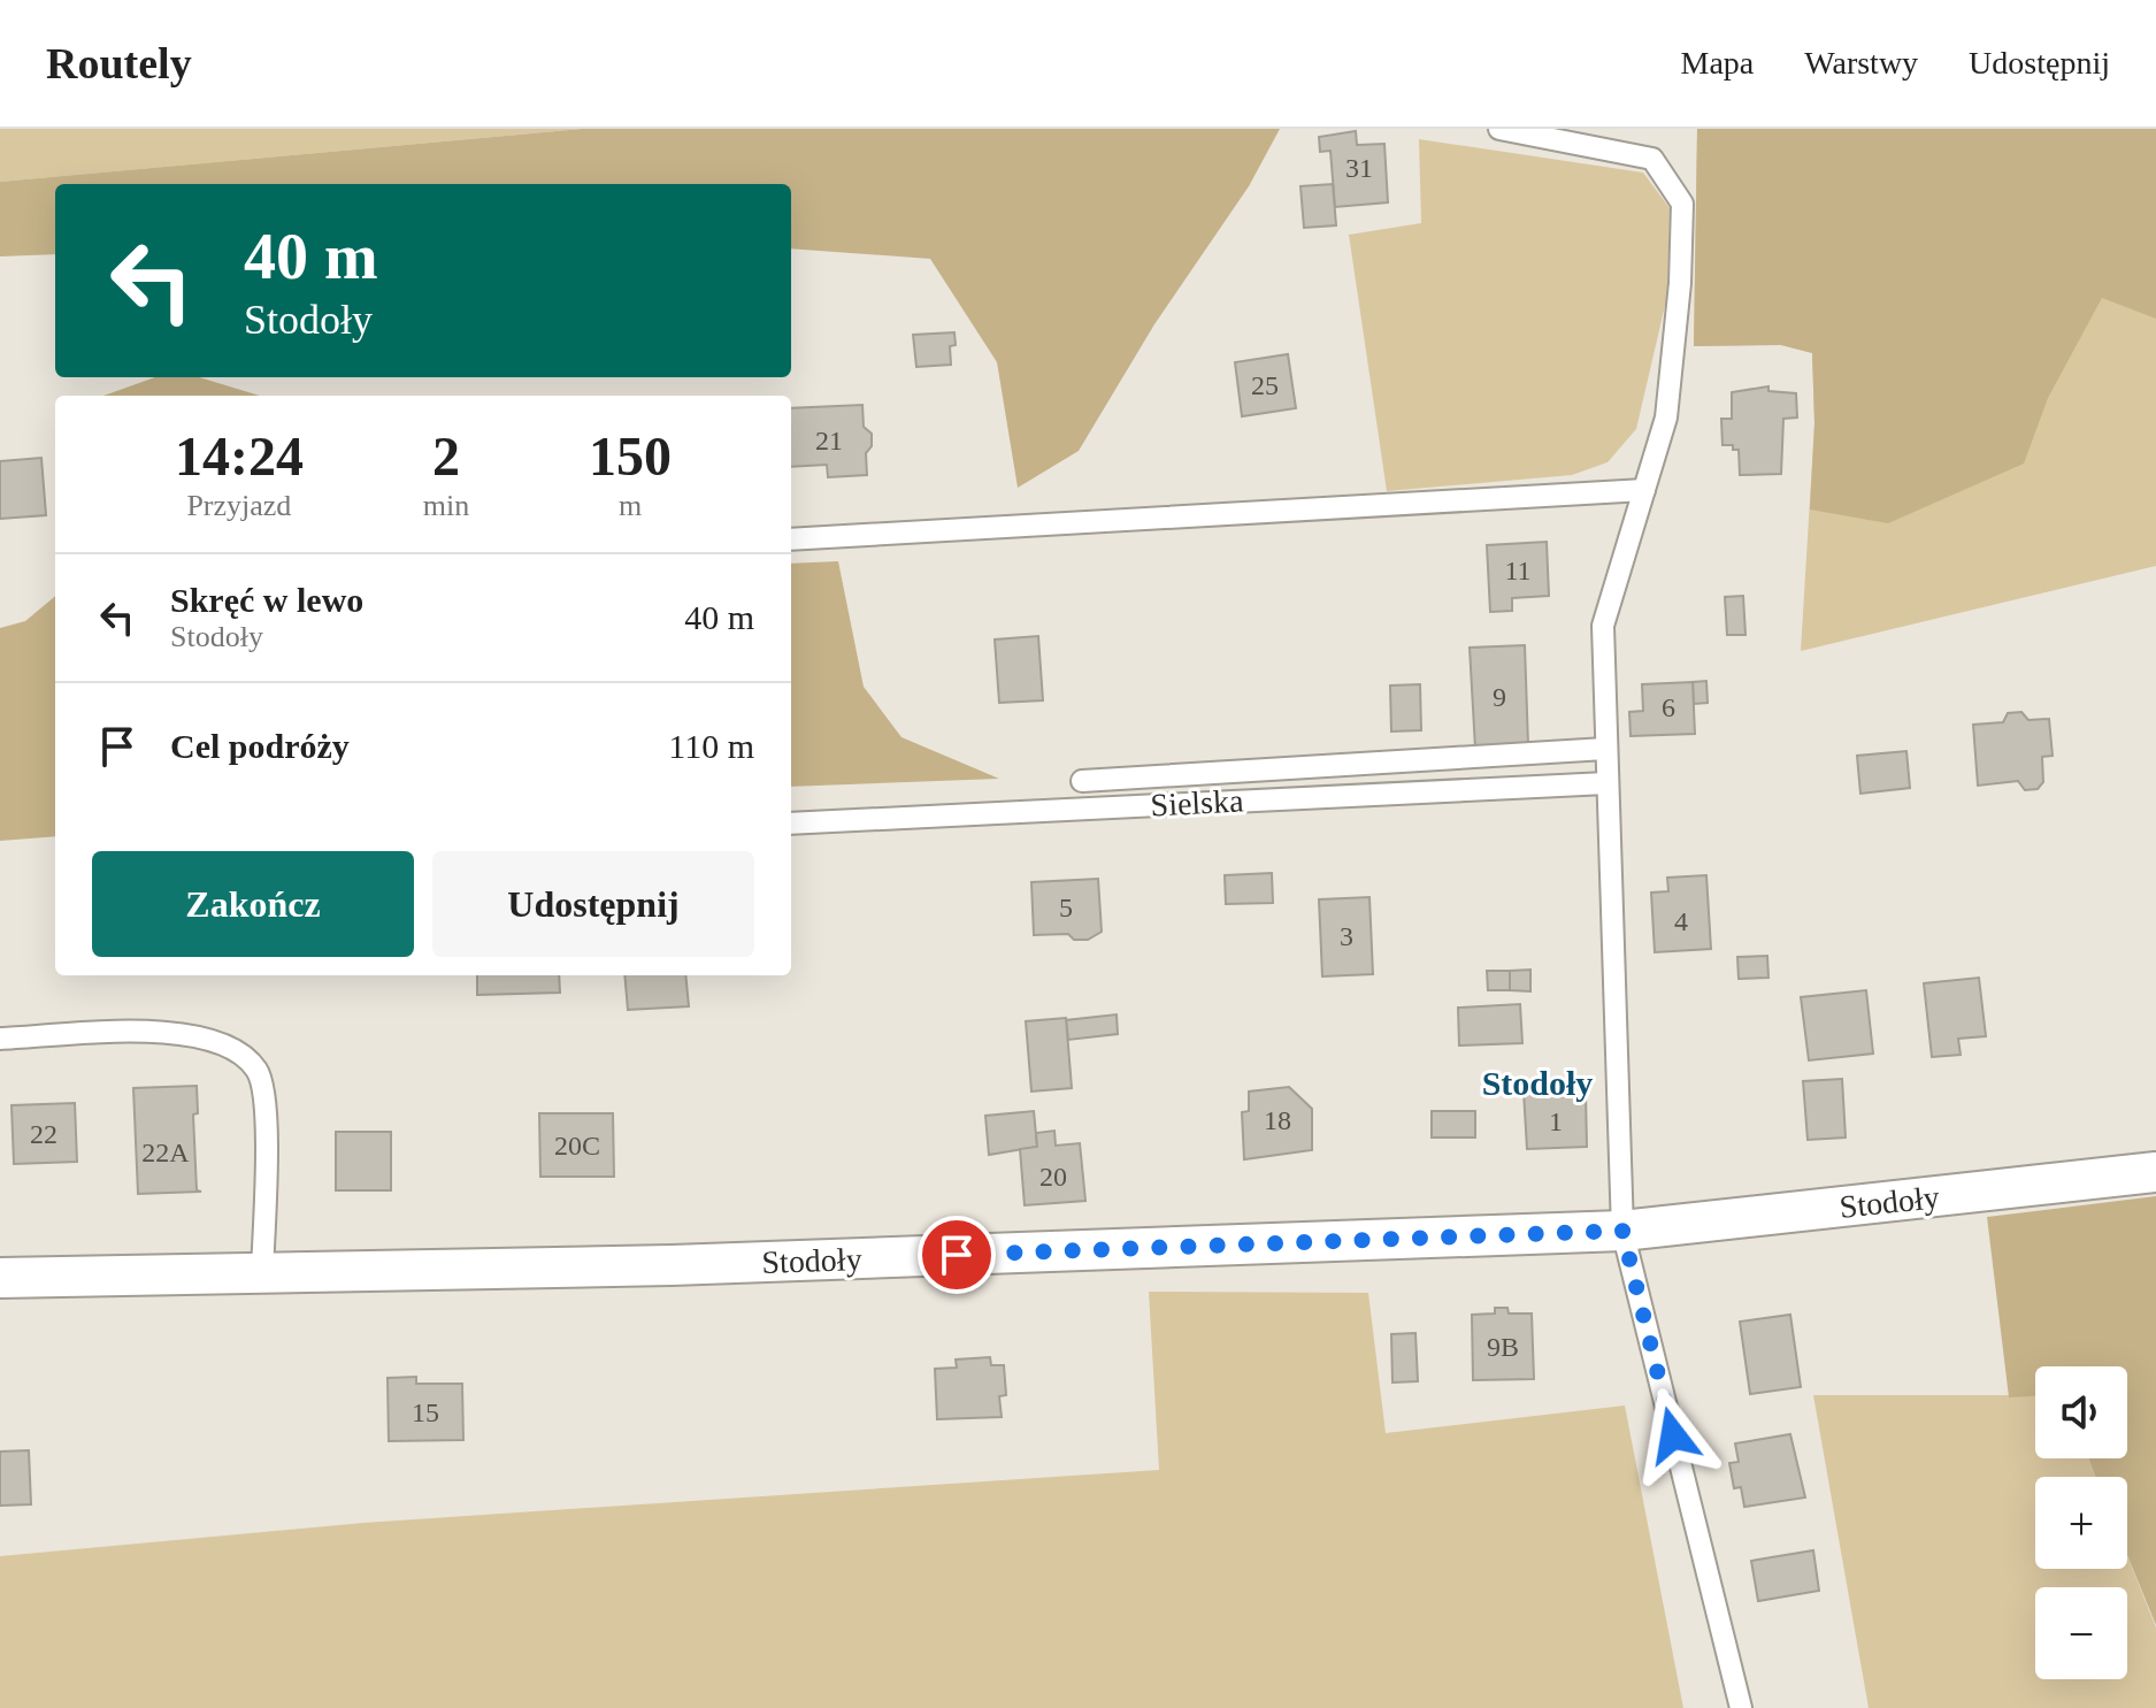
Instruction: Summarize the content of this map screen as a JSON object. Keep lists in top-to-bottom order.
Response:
{
  "streets": {
    "street": ["Stodoły"],
    "lane": ["Sielska"]
  },
  "districts": ["Stodoły"],
  "house_numbers": [
    "31",
    "25",
    "21",
    "11",
    "9",
    "6",
    "5",
    "4",
    "3",
    "18",
    "1",
    "22",
    "20C",
    "22A",
    "20",
    "9B",
    "15"
  ],
  "page": {
    "header": "Routely",
    "nav": ["Mapa", "Warstwy", "Udostępnij"],
    "turn": ["40 m", "Stodoły"],
    "eta": [
      "14:24",
      "Przyjazd",
      "2",
      "min",
      "150",
      "m"
    ],
    "list": [
      {
        "name": "Skręć w lewo",
        "note": "Stodoły",
        "value": "40 m"
      },
      {
        "name": "Cel podróży",
        "value": "110 m"
      }
    ],
    "buttons": ["Zakończ", "Udostępnij"],
    "map_buttons": ["+", "−"]
  }
}
